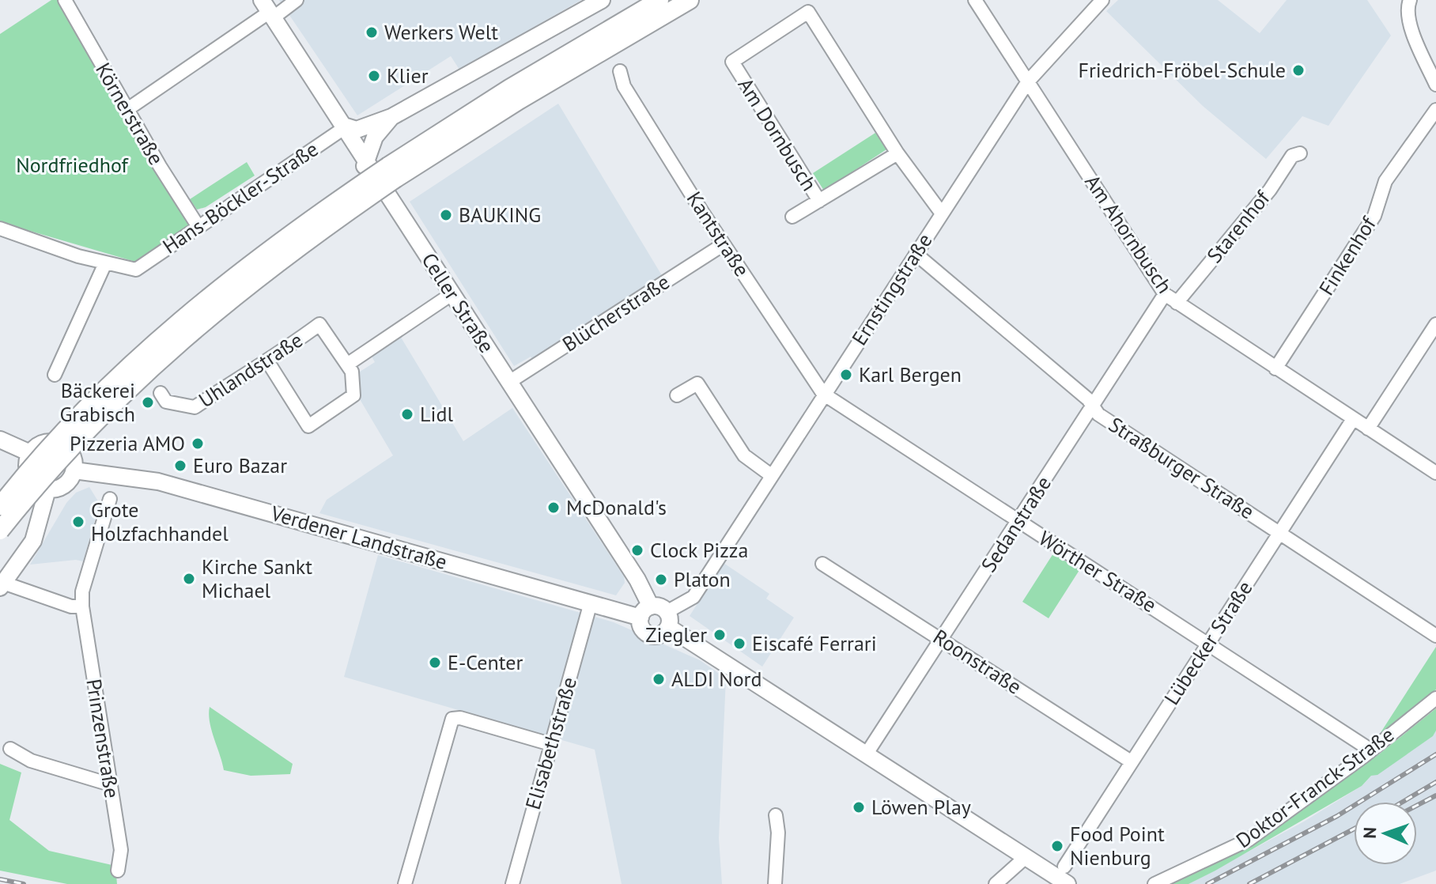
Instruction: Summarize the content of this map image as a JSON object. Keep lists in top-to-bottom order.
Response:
{
  "streets": {
    "main road": ["Celler Straße", "Verdener Landstraße"],
    "street": [
      "Körnerstraße",
      "Am Dornbusch",
      "Hans-Böckler-Straße",
      "Starenhof",
      "Kantstraße",
      "Am Ahornbusch",
      "Finkenhof",
      "Ernstingstraße",
      "Blücherstraße",
      "Uhlandstraße",
      "Straßburger Straße",
      "Sedanstraße",
      "Wörther Straße",
      "Lübecker Straße",
      "Roonstraße",
      "Prinzenstraße",
      "Elisabethstraße",
      "Doktor-Franck-Straße"
    ]
  },
  "crossings": [
    ["Körnerstraße", "Hans-Böckler-Straße"],
    ["Am Dornbusch", "Ernstingstraße"],
    ["Hans-Böckler-Straße", "Celler Straße"],
    ["Starenhof", "Am Ahornbusch"],
    ["Kantstraße", "Ernstingstraße"],
    ["Kantstraße", "Blücherstraße"],
    ["Kantstraße", "Wörther Straße"],
    ["Am Ahornbusch", "Finkenhof"],
    ["Am Ahornbusch", "Ernstingstraße"],
    ["Am Ahornbusch", "Sedanstraße"],
    ["Am Ahornbusch", "Lübecker Straße"],
    ["Ernstingstraße", "Celler Straße"],
    ["Ernstingstraße", "Straßburger Straße"],
    ["Ernstingstraße", "Verdener Landstraße"],
    ["Ernstingstraße", "Wörther Straße"],
    ["Celler Straße", "Blücherstraße"],
    ["Celler Straße", "Verdener Landstraße"],
    ["Straßburger Straße", "Sedanstraße"],
    ["Straßburger Straße", "Lübecker Straße"],
    ["Sedanstraße", "Wörther Straße"],
    ["Sedanstraße", "Roonstraße"],
    ["Verdener Landstraße", "Elisabethstraße"],
    ["Wörther Straße", "Lübecker Straße"],
    ["Wörther Straße", "Doktor-Franck-Straße"],
    ["Lübecker Straße", "Roonstraße"]
  ],
  "parks": ["Nordfriedhof"],
  "places": [
    "Werkers Welt",
    "Friedrich-Fröbel-Schule",
    "Klier",
    "BAUKING",
    "Karl Bergen",
    "Bäckerei Grabisch",
    "Lidl",
    "Pizzeria AMO",
    "Euro Bazar",
    "McDonald's",
    "Grote Holzfachhandel",
    "Clock Pizza",
    "Kirche Sankt Michael",
    "Platon",
    "Ziegler",
    "Eiscafé Ferrari",
    "E-Center",
    "ALDI Nord",
    "Löwen Play",
    "Food Point Nienburg"
  ],
  "north": "left"
}
